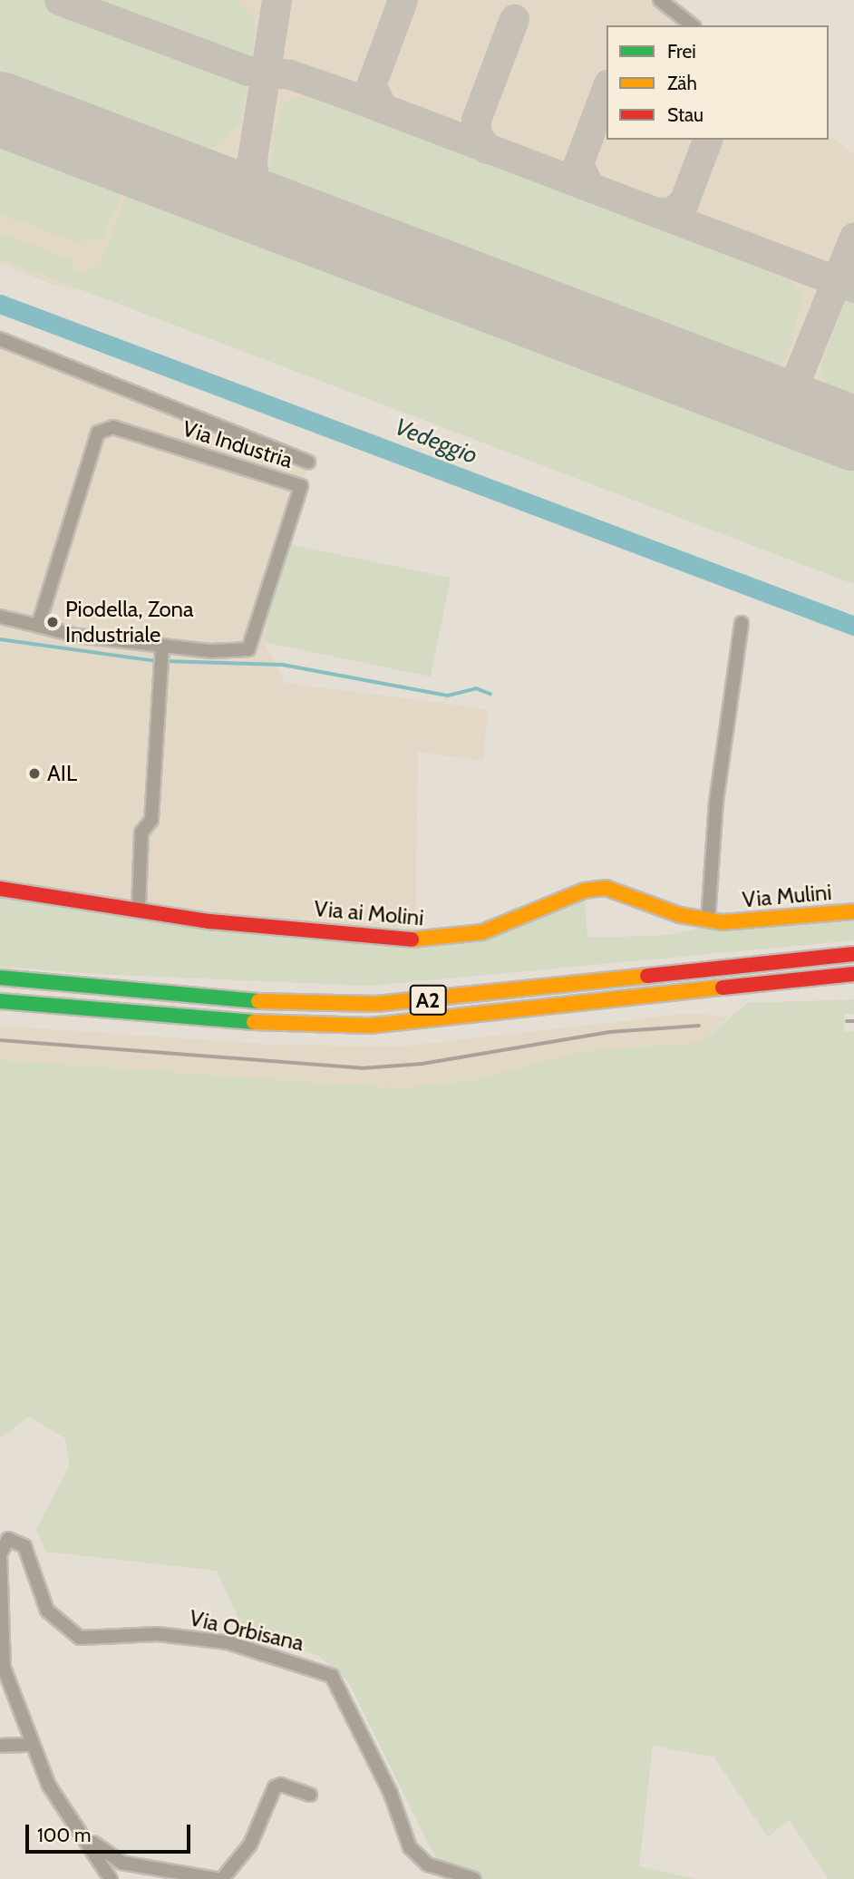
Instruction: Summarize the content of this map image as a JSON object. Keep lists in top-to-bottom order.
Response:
{
  "streets": {
    "main road": ["Via Mulini", "Via ai Molini", "A2"],
    "street": ["Via Industria", "Via Orbisana"]
  },
  "crossings": [
    ["Via Mulini", "Via ai Molini"]
  ],
  "water": ["Vedeggio"],
  "places": ["Piodella, Zona Industriale", "AIL"],
  "legend": ["Frei", "Zäh", "Stau"],
  "scale_bar": "100 m"
}
